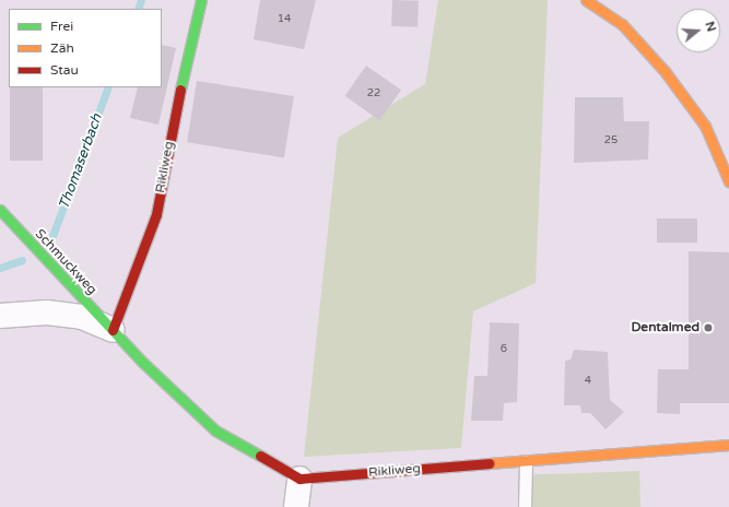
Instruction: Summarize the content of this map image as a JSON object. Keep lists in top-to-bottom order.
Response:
{
  "streets": {
    "street": ["Rikliweg", "Schmuckweg"]
  },
  "crossings": [
    ["Rikliweg", "Schmuckweg"]
  ],
  "water": ["Thomaserbach"],
  "places": ["Dentalmed"],
  "house_numbers": [
    "14",
    "22",
    "25",
    "6",
    "4"
  ],
  "legend": ["Frei", "Zäh", "Stau"],
  "north": "right"
}
